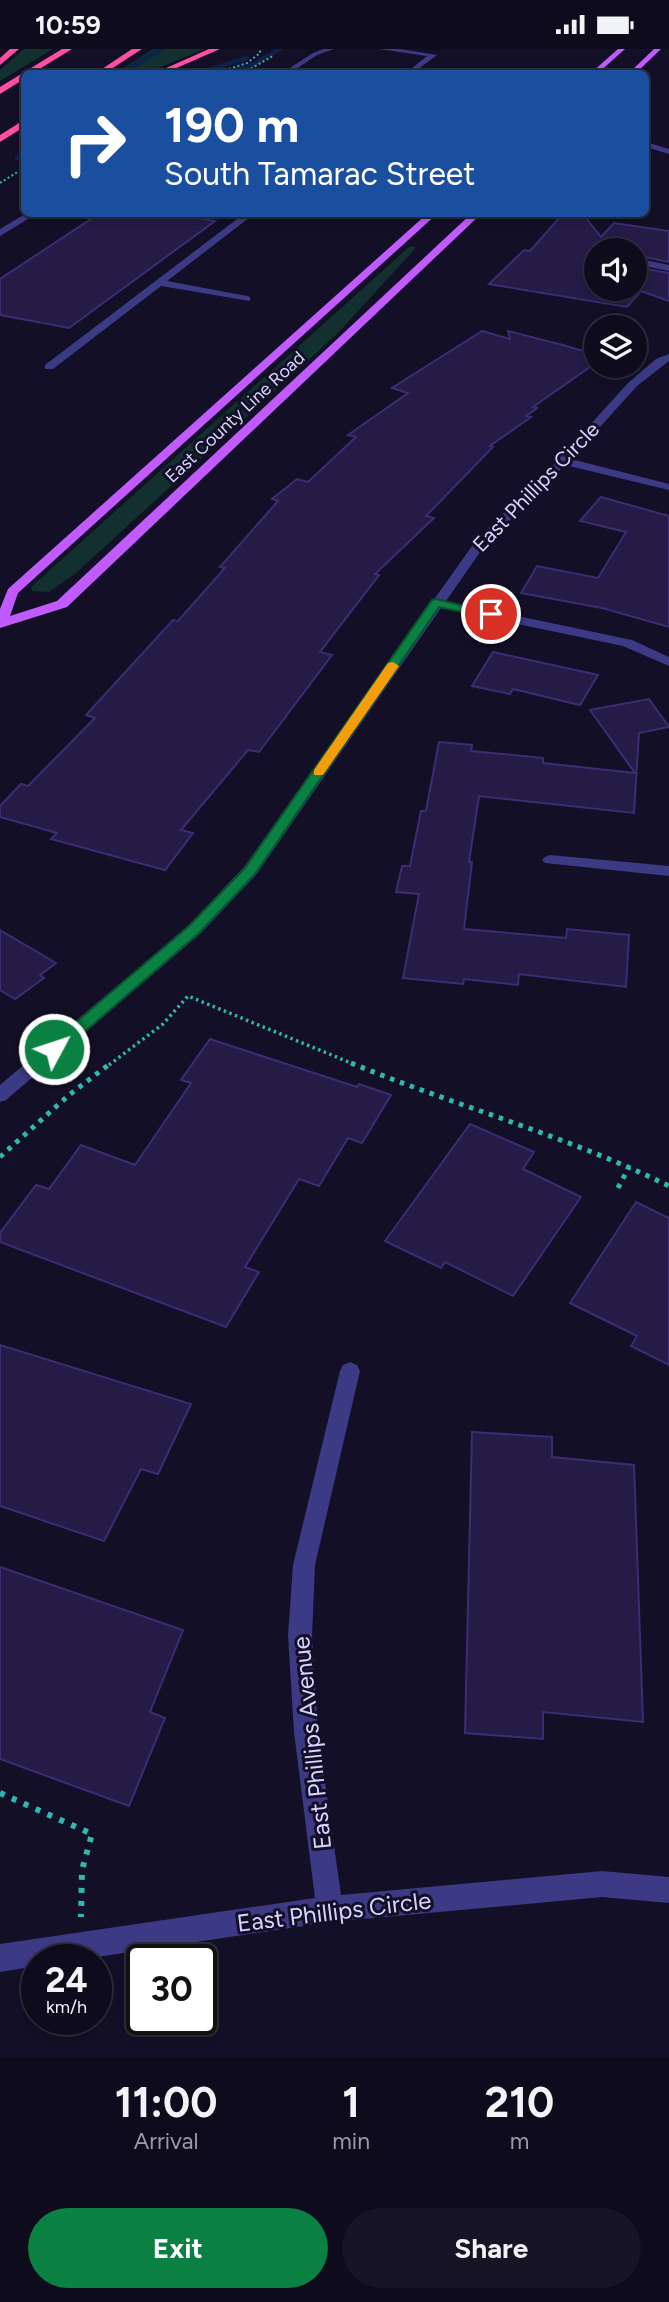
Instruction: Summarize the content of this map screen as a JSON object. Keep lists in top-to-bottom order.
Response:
{
  "streets": {
    "main road": ["East County Line Road"],
    "street": ["East Phillips Circle", "East Phillips Avenue"]
  },
  "crossings": [
    ["East Phillips Circle", "East Phillips Avenue"]
  ],
  "page": {
    "status": "10:59",
    "turn": ["190 m", "South Tamarac Street"],
    "speed": "24 km/h",
    "limit": "30",
    "eta": [
      "11:00",
      "Arrival",
      "1",
      "min",
      "210",
      "m"
    ],
    "buttons": ["Exit", "Share"]
  }
}
